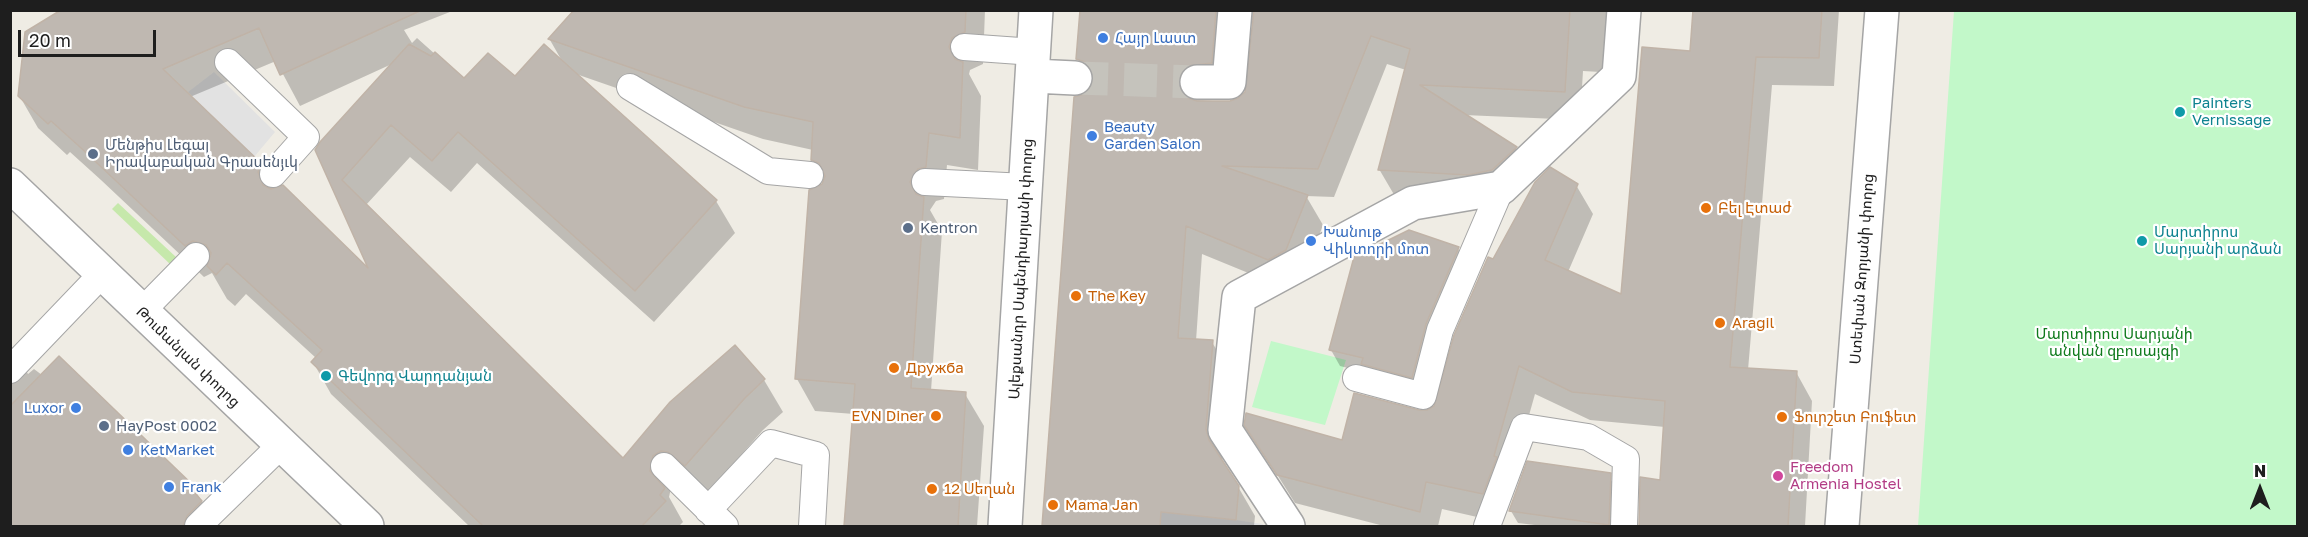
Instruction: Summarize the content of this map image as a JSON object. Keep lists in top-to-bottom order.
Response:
{
  "streets": {
    "street": ["Ալեքսանդր Սպենդիարյանի փողոց", "Ստեփան Զորյանի փողոց", "Թումանյան փողոց"]
  },
  "parks": ["Մարտիրոս Սարյանի անվան զբոսայգի"],
  "places": [
    "Հայր Լաստ",
    "Painters Vernissage",
    "Beauty Garden Salon",
    "Մենթիս Լեգալ Իրավաբական Գրասենյւկ",
    "Բել Էտաժ",
    "Kentron",
    "Խանութ Վիկտորի մոտ",
    "Մարտիրոս Սարյանի արձան",
    "The Key",
    "Aragil",
    "Дружба",
    "Գեվորգ Վարդանյան",
    "Luxor",
    "EVN Diner",
    "Ֆուրշետ Բուֆետ",
    "HayPost 0002",
    "KetMarket",
    "Freedom Armenia Hostel",
    "Frank",
    "12 Սեղան",
    "Mama Jan"
  ],
  "scale_bar": "20 m",
  "north": "top"
}
